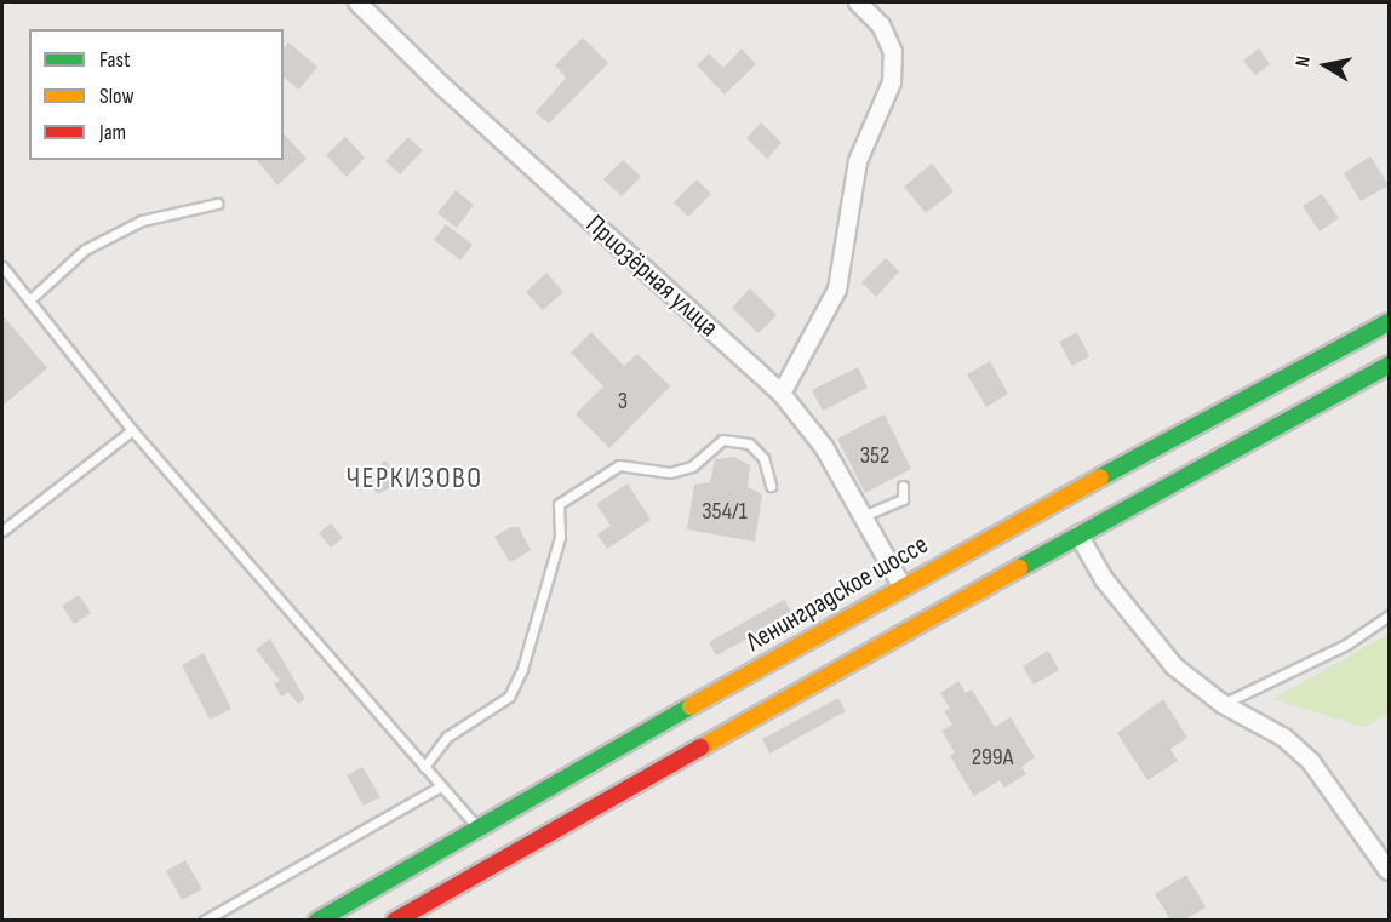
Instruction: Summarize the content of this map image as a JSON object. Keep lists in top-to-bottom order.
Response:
{
  "streets": {
    "highway": ["Ленинградское шоссе"],
    "street": ["Приозёрная улица"]
  },
  "crossings": [
    ["Приозёрная улица", "Ленинградское шоссе"]
  ],
  "districts": ["ЧЕРКИЗОВО"],
  "house_numbers": [
    "3",
    "352",
    "354/1",
    "299А"
  ],
  "legend": ["Fast", "Slow", "Jam"],
  "north": "left"
}
